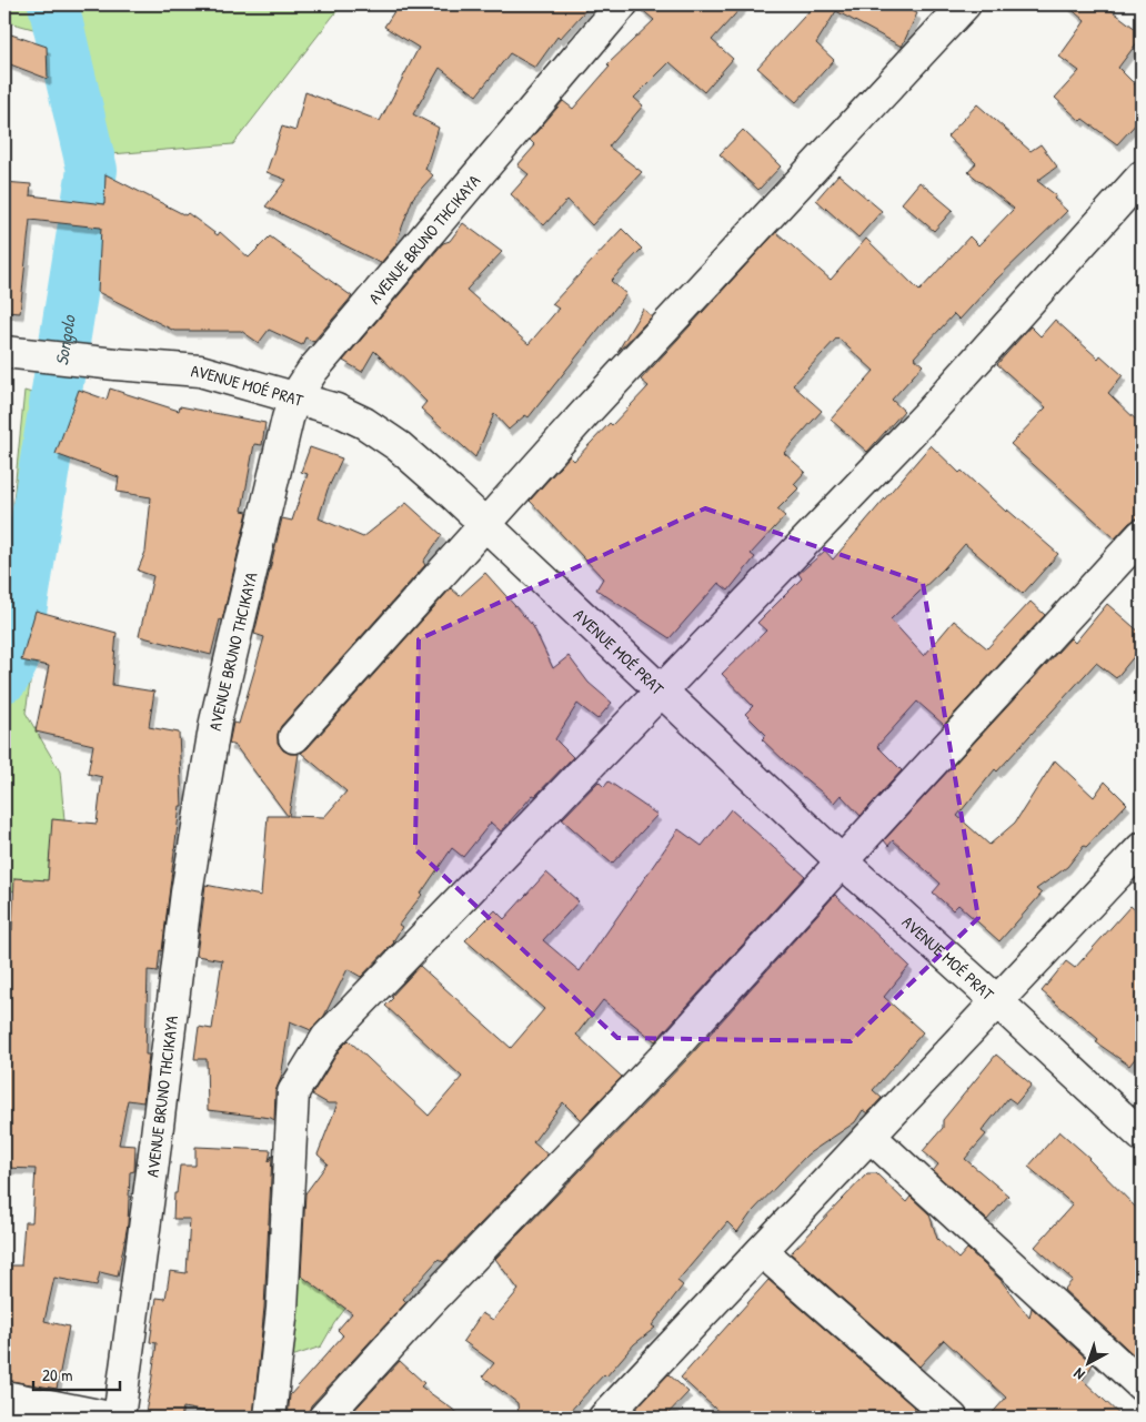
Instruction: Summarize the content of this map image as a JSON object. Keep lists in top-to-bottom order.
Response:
{
  "streets": {
    "street": ["AVENUE BRUNO THCIKAYA", "AVENUE MOÉ PRAT"]
  },
  "crossings": [
    ["AVENUE BRUNO THCIKAYA", "AVENUE MOÉ PRAT"]
  ],
  "water": ["Songolo"],
  "scale_bar": "20 m",
  "north": "bottom left"
}
